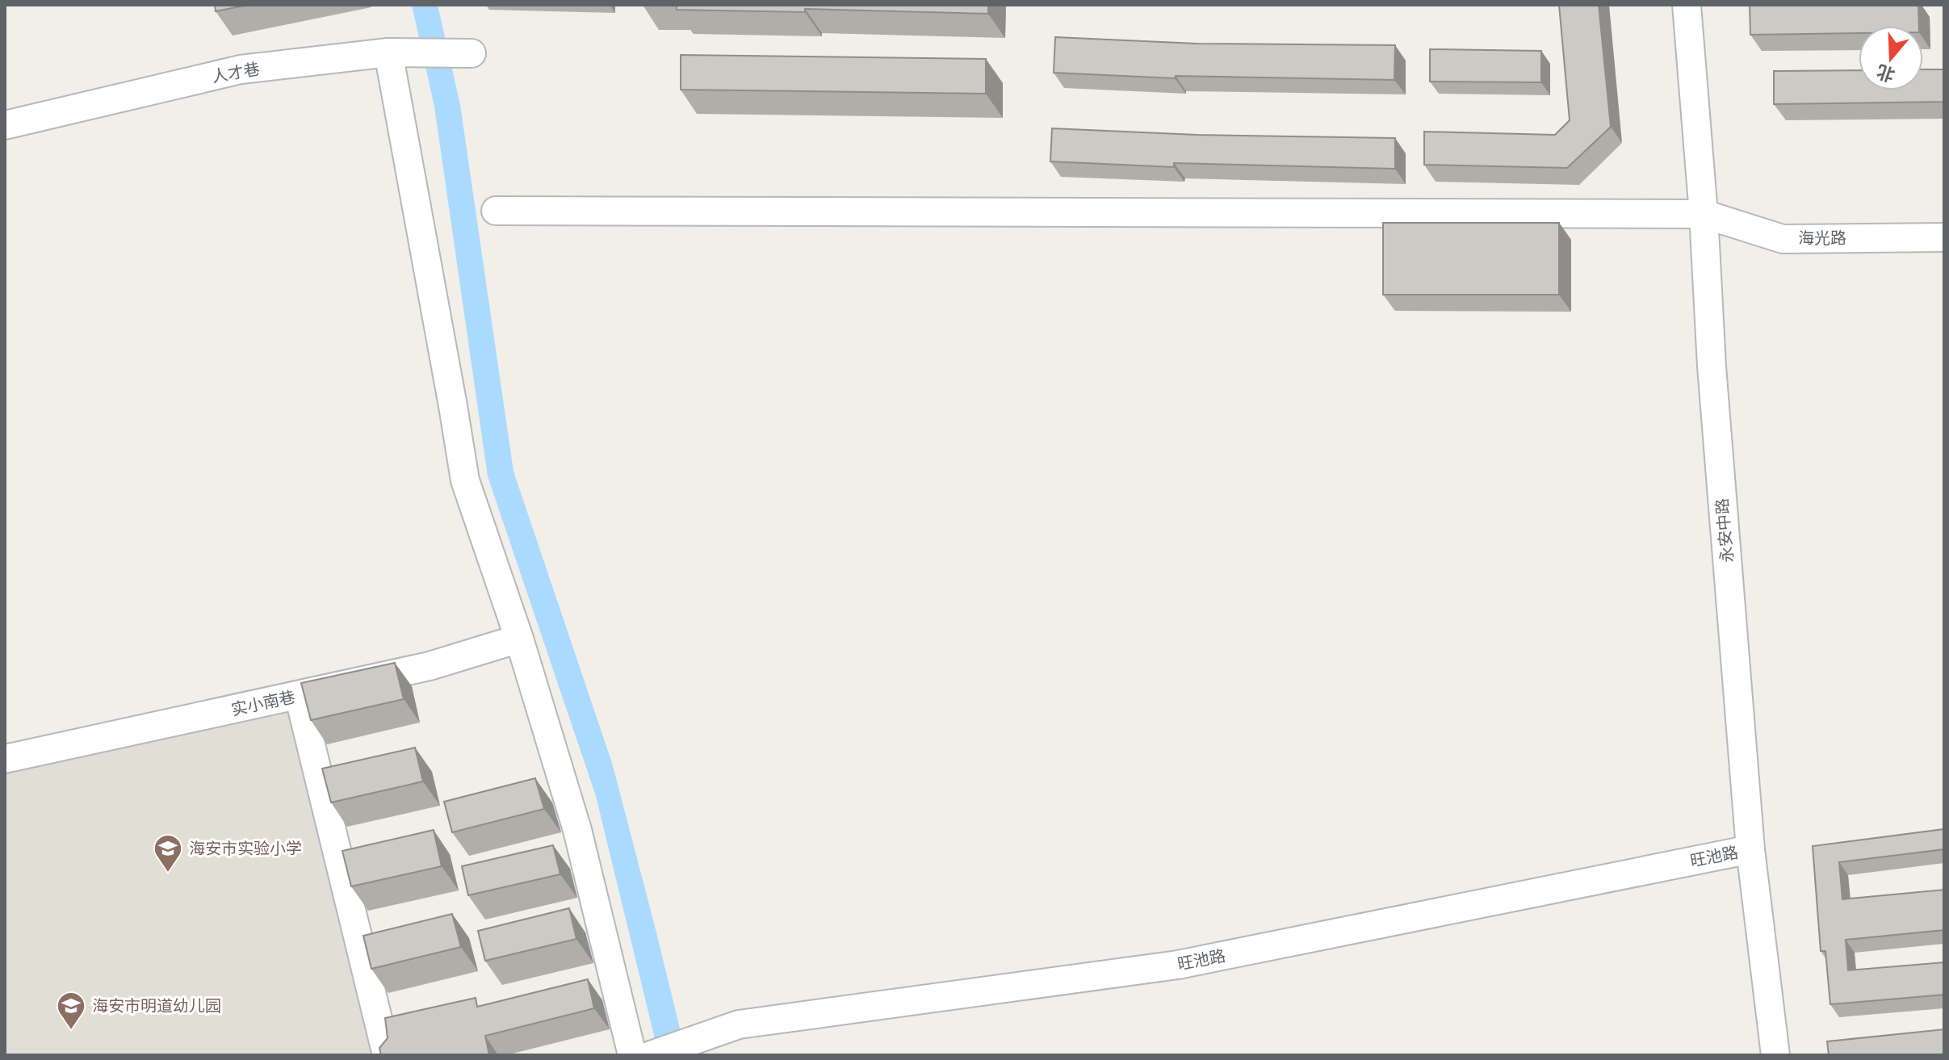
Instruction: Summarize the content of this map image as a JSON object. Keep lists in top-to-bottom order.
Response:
{
  "streets": {
    "street": [
      "人才巷",
      "海光路",
      "永安中路",
      "实小南巷",
      "旺池路"
    ]
  },
  "crossings": [
    ["海光路", "永安中路"],
    ["永安中路", "旺池路"]
  ],
  "places": {
    "school or university": ["海安市实验小学", "海安市明道幼儿园"]
  },
  "north": "bottom"
}
